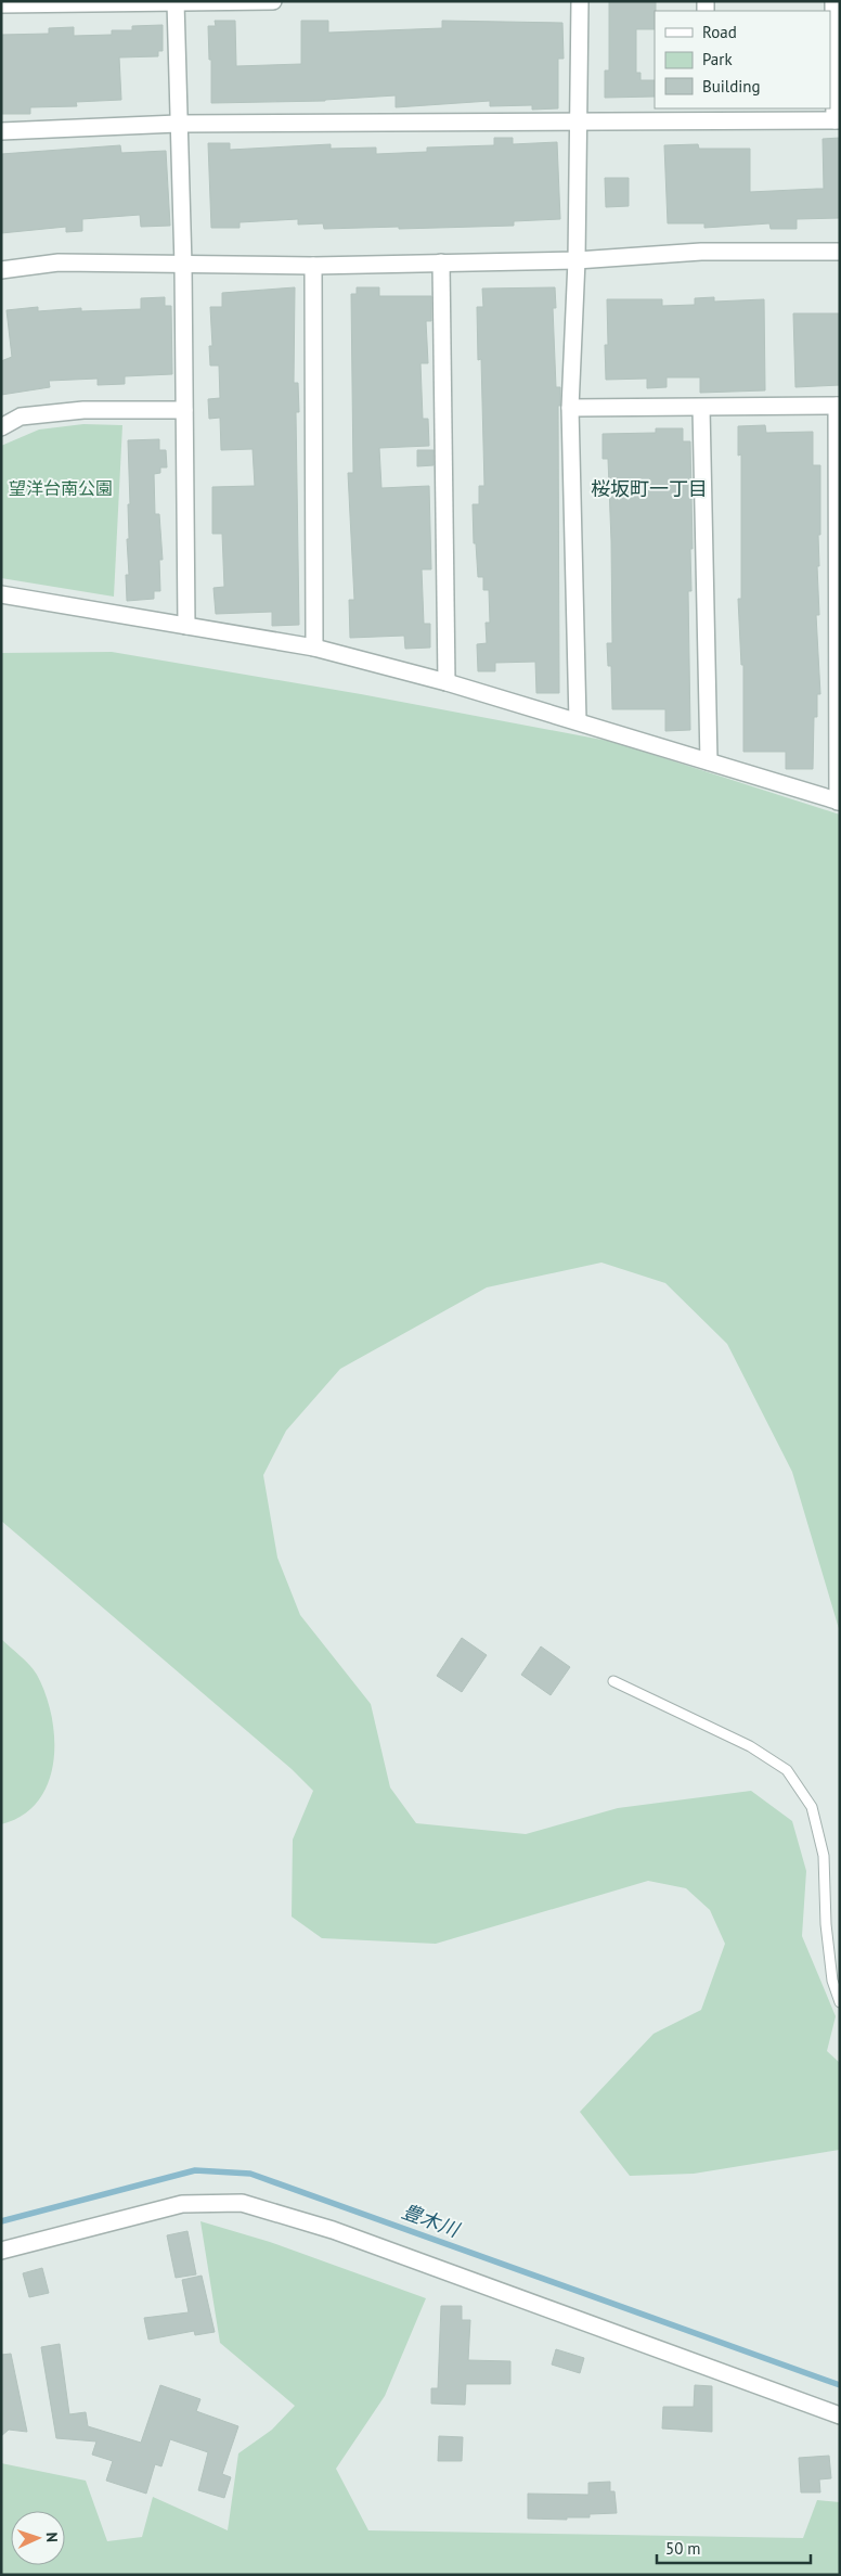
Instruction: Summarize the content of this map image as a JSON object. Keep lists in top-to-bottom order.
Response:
{
  "districts": ["桜坂町一丁目"],
  "water": ["豊木川"],
  "parks": ["望洋台南公園"],
  "legend": ["Road", "Park", "Building"],
  "scale_bar": "50 m",
  "north": "right"
}
